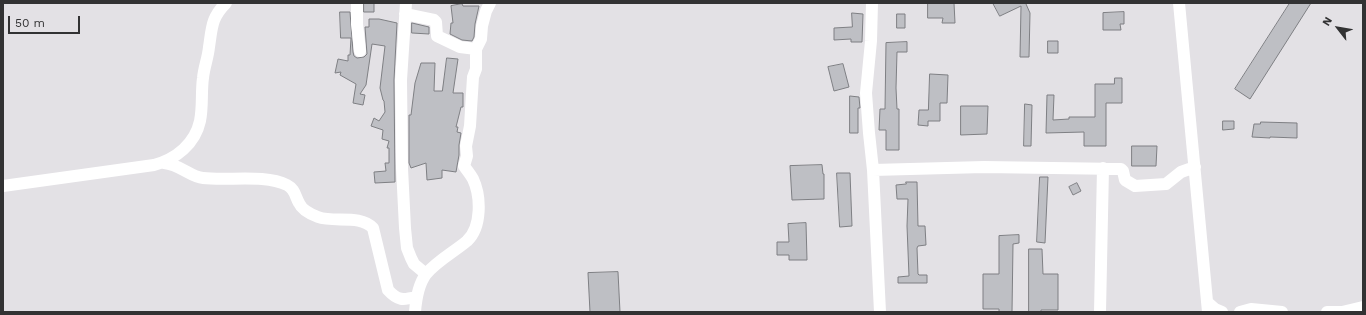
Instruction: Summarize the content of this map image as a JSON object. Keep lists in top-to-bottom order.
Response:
{
  "scale_bar": "50 m",
  "north": "top left"
}
